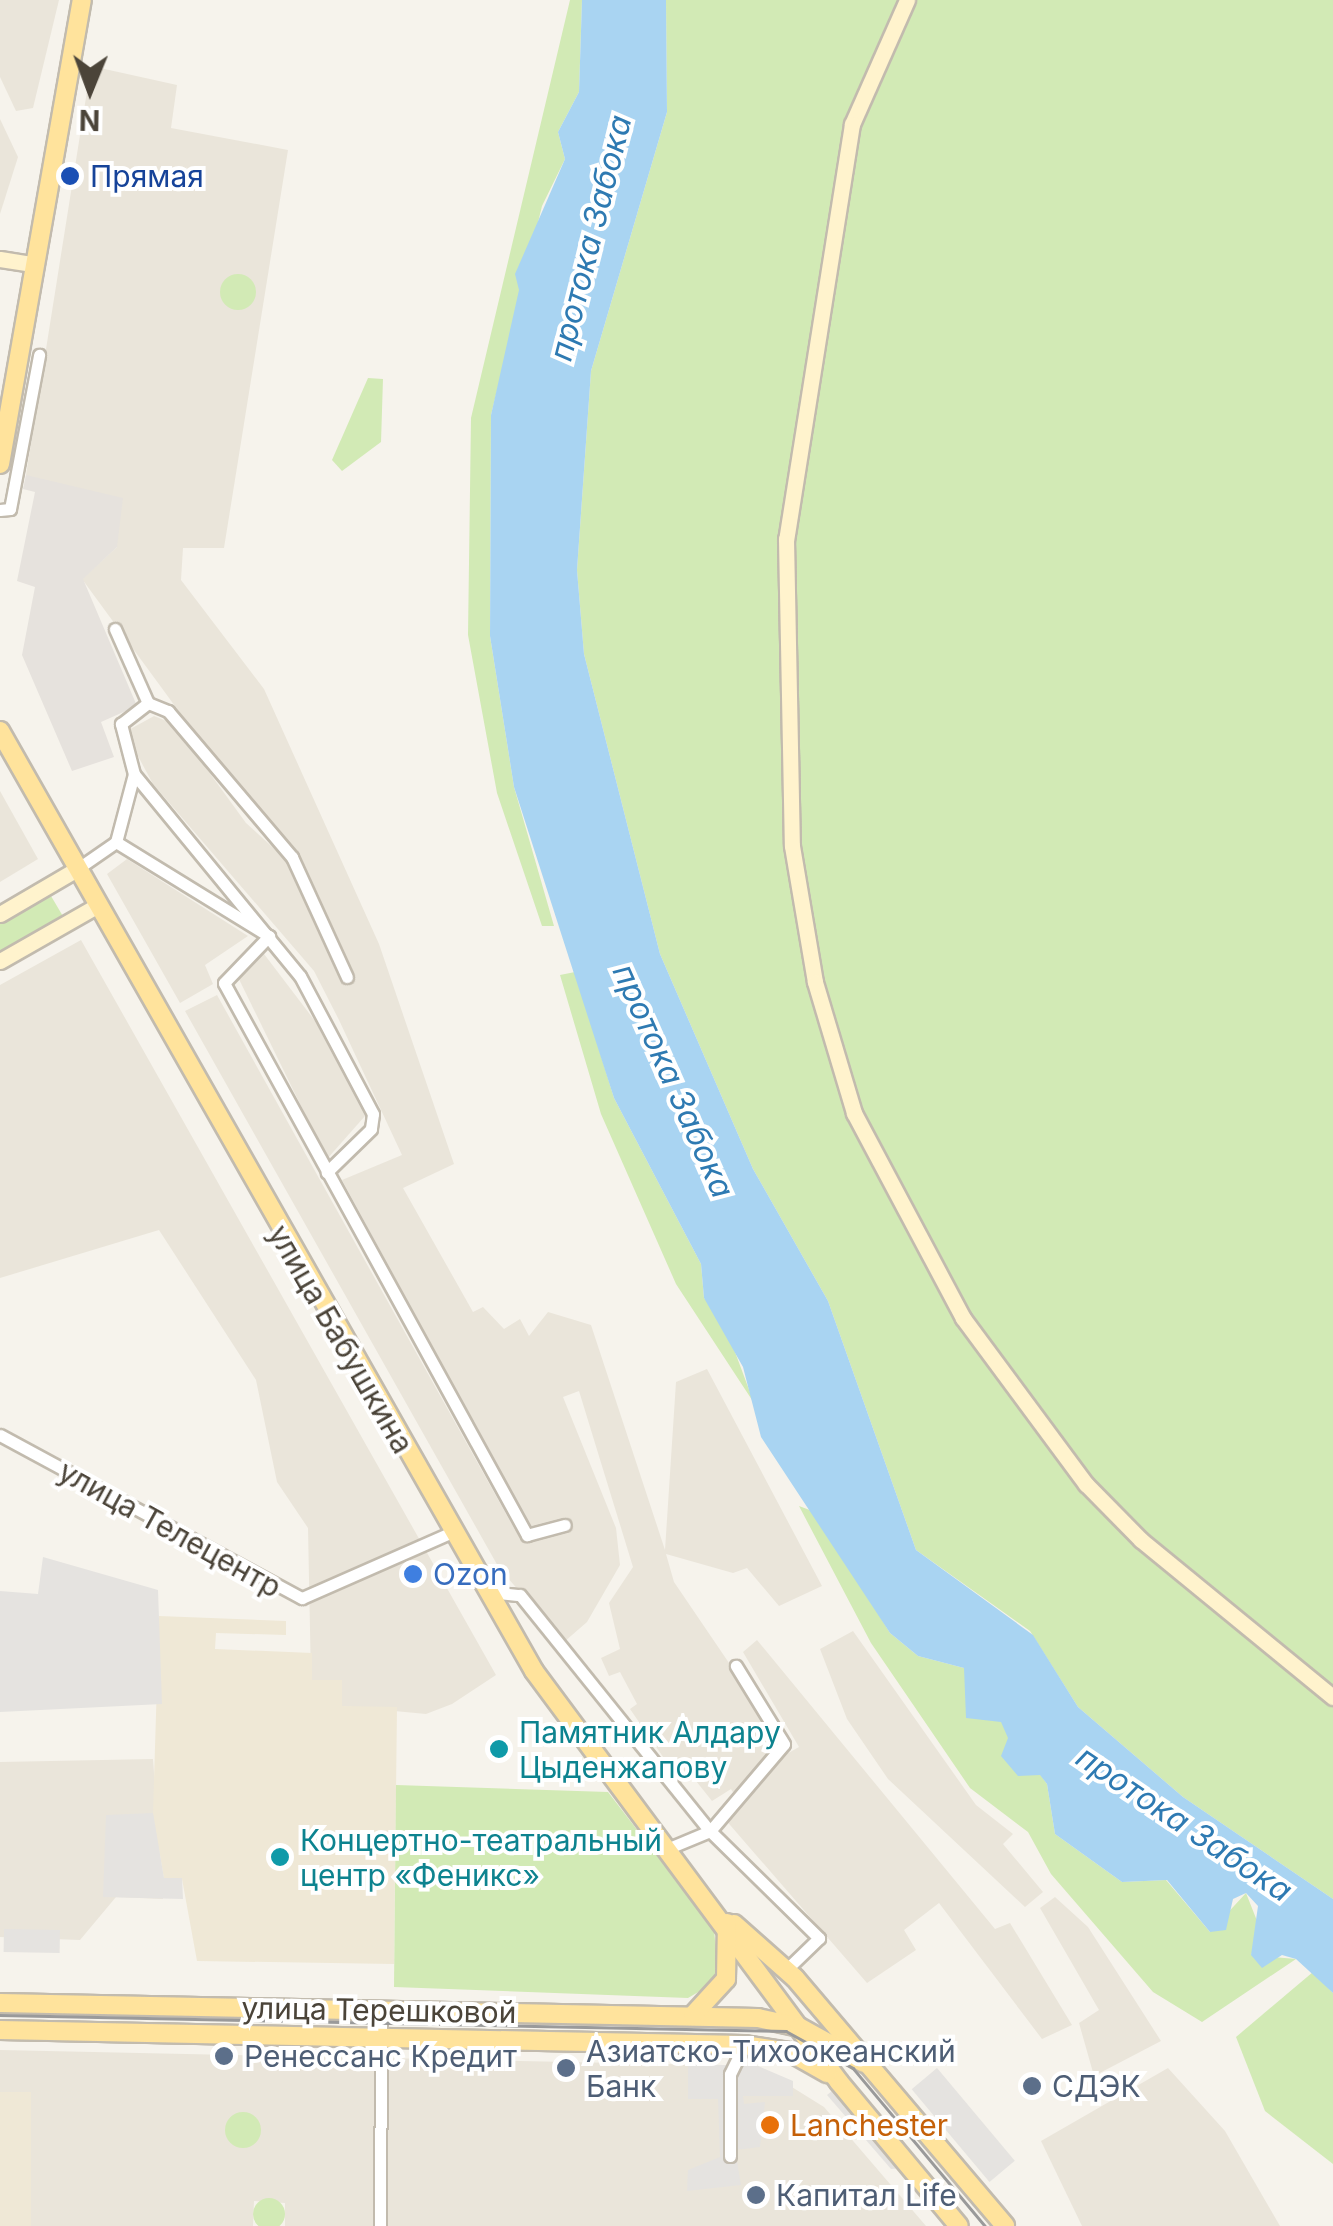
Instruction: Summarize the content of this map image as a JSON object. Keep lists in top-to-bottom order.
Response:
{
  "streets": {
    "main road": ["улица Бабушкина", "улица Терешковой"],
    "street": ["улица Телецентр"]
  },
  "crossings": [
    ["улица Бабушкина", "улица Телецентр"],
    ["улица Бабушкина", "улица Терешковой"]
  ],
  "water": ["протока Забока"],
  "places": [
    "Прямая",
    "Ozon",
    "Памятник Алдару Цыденжапову",
    "Концертно-театральный центр «Феникс»",
    "Ренессанс Кредит",
    "Азиатско-Тихоокеанский Банк",
    "СДЭК",
    "Lanchester",
    "Капитал Life"
  ],
  "north": "bottom"
}
